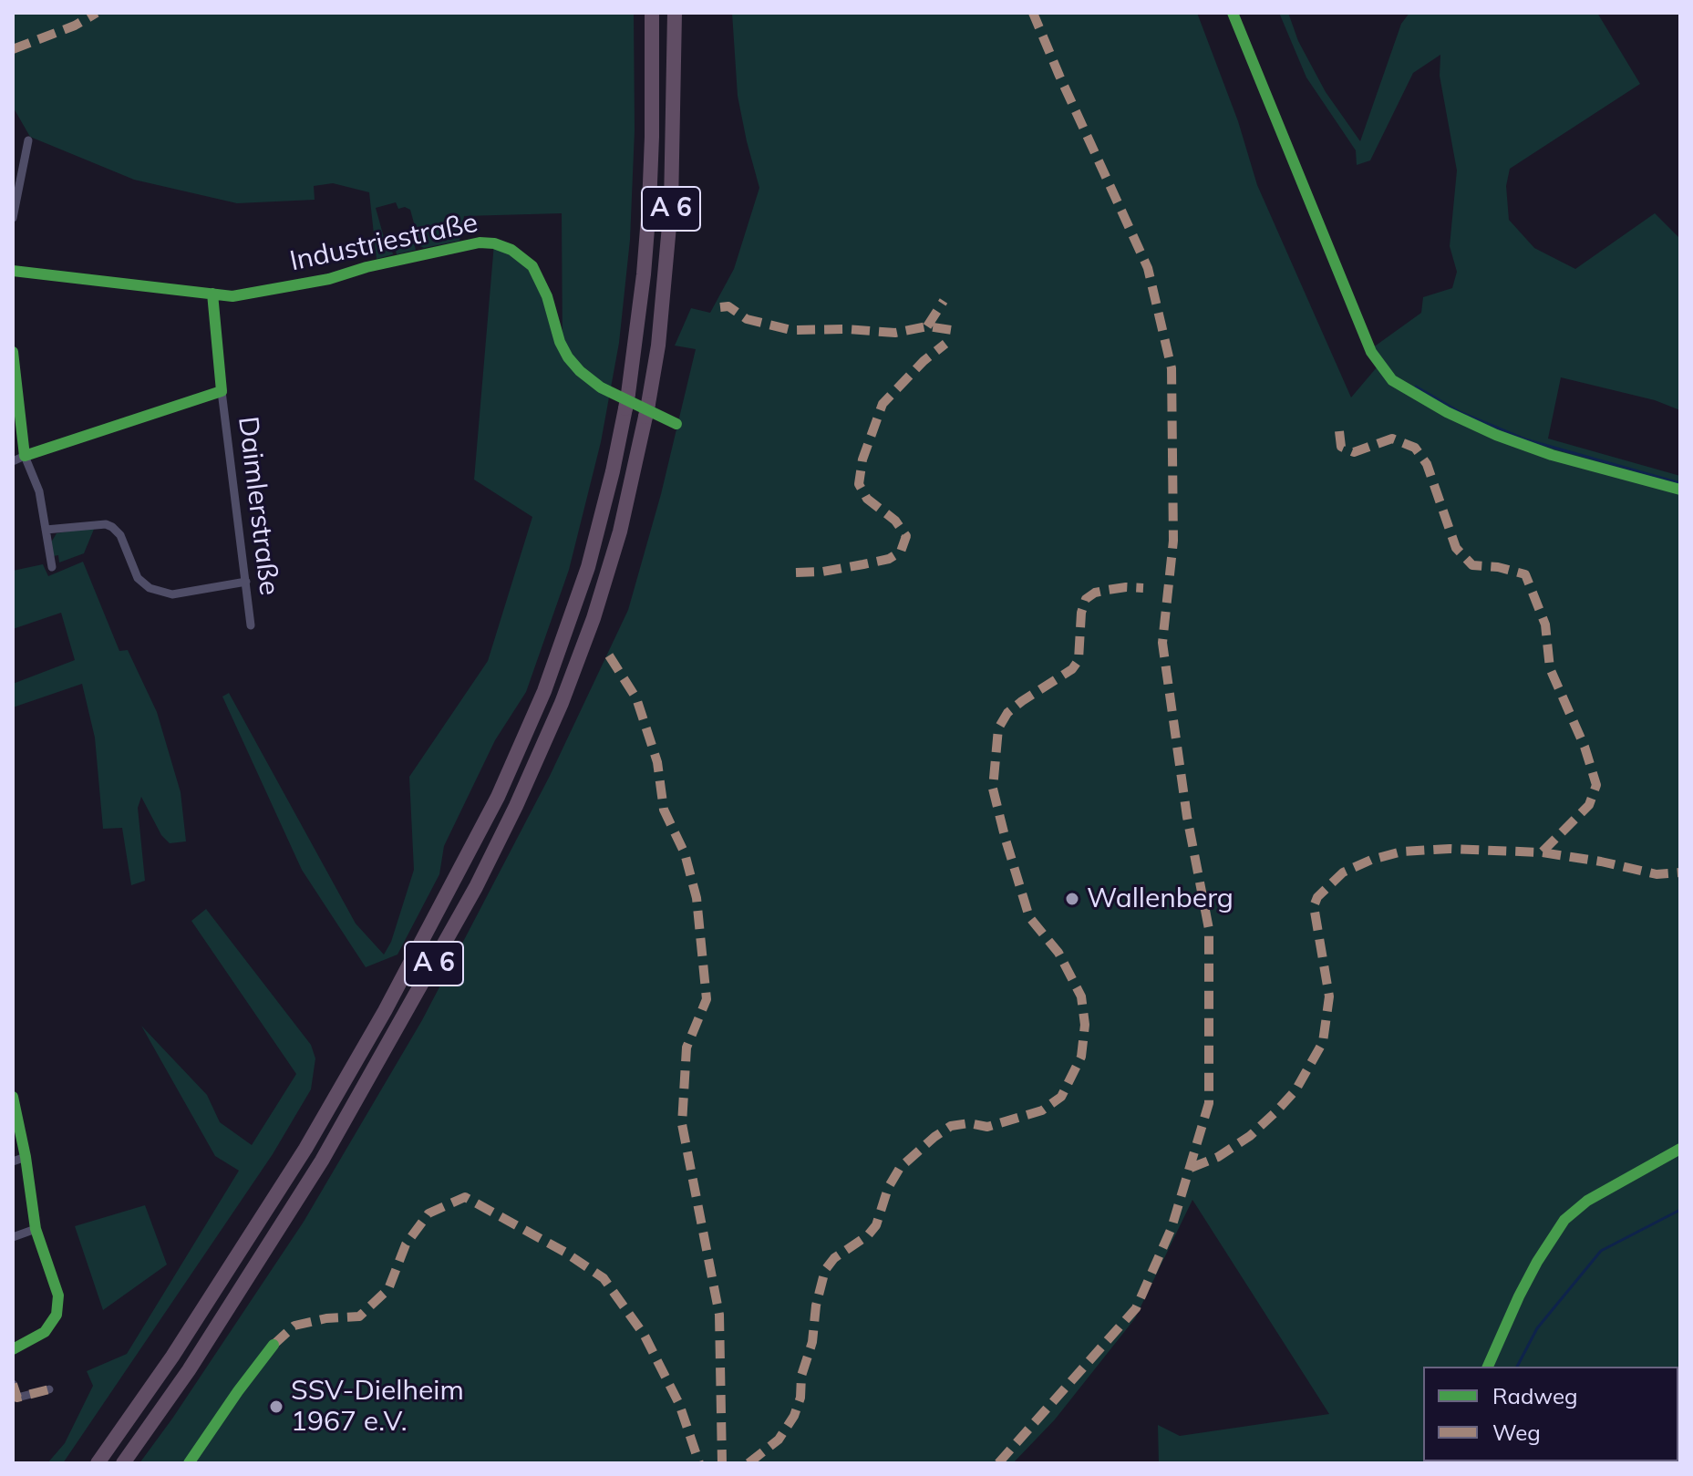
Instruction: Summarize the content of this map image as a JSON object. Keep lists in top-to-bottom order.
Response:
{
  "streets": {
    "highway": ["A 6"],
    "street": ["Industriestraße", "Daimlerstraße"]
  },
  "crossings": [
    ["Industriestraße", "Daimlerstraße"]
  ],
  "places": ["Wallenberg", "SSV-Dielheim 1967 e.V."],
  "legend": ["Radweg", "Weg"]
}
